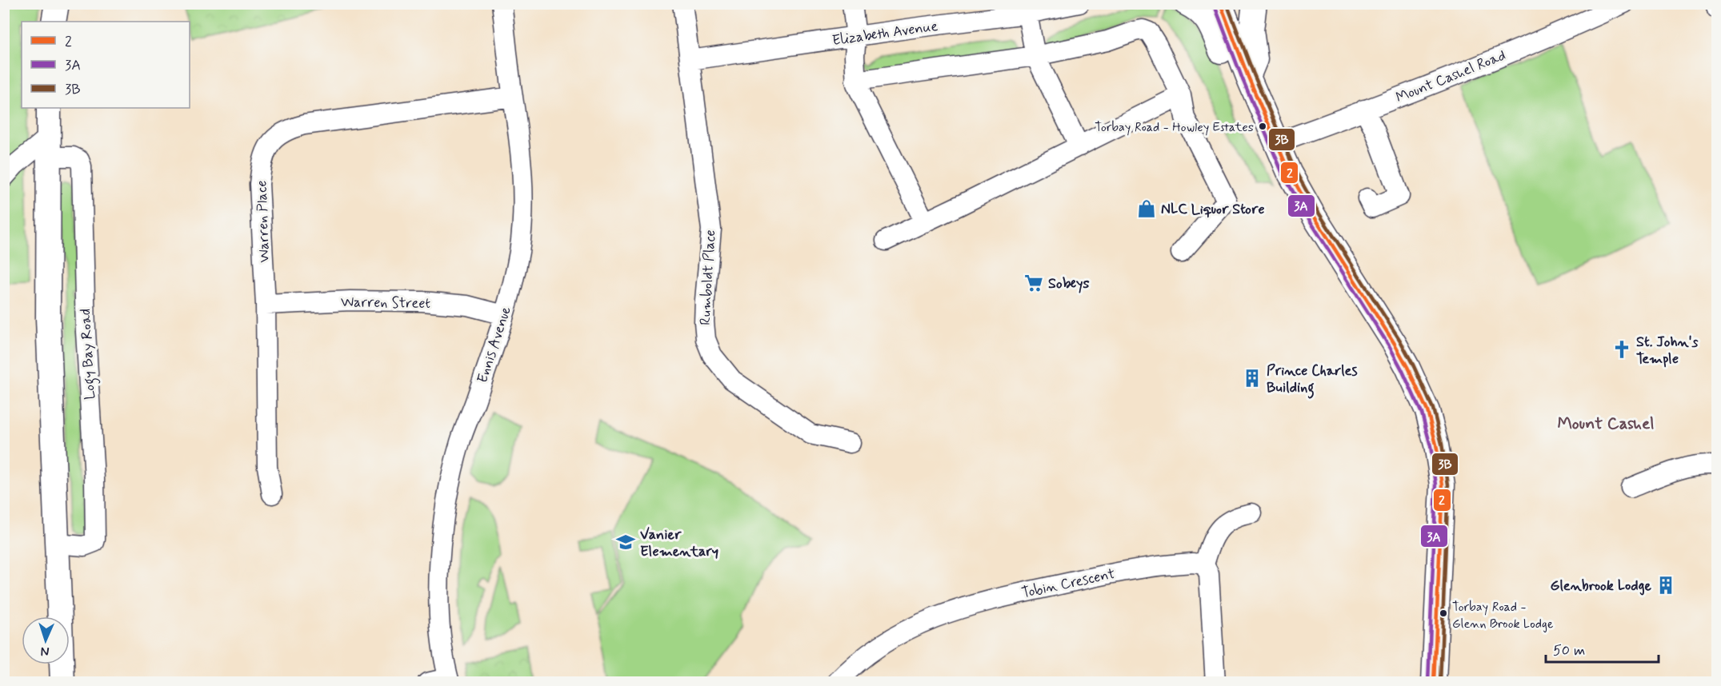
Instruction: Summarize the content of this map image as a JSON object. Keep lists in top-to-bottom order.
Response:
{
  "streets": {
    "street": [
      "Elizabeth Avenue",
      "Mount Cashel Road",
      "Warren Place",
      "Rumboldt Place",
      "Warren Street",
      "Ennis Avenue",
      "Logy Bay Road",
      "Tobin Crescent"
    ]
  },
  "crossings": [
    ["Elizabeth Avenue", "Rumboldt Place"],
    ["Warren Place", "Warren Street"],
    ["Warren Place", "Ennis Avenue"],
    ["Warren Street", "Ennis Avenue"]
  ],
  "districts": ["Mount Cashel"],
  "places": {
    "other": ["Torbay Road - Howley Estates", "Torbay Road - Glenn Brook Lodge"],
    "shop": ["NLC Liquor Store"],
    "supermarket": ["Sobeys"],
    "church": ["St. John's Temple"],
    "building": ["Prince Charles Building", "Glenbrook Lodge"],
    "school or university": ["Vanier Elementary"]
  },
  "lines": ["transit line 2", "transit line 3B", "transit line 3A"],
  "legend": ["2", "3A", "3B"],
  "scale_bar": "50 m",
  "north": "bottom"
}
